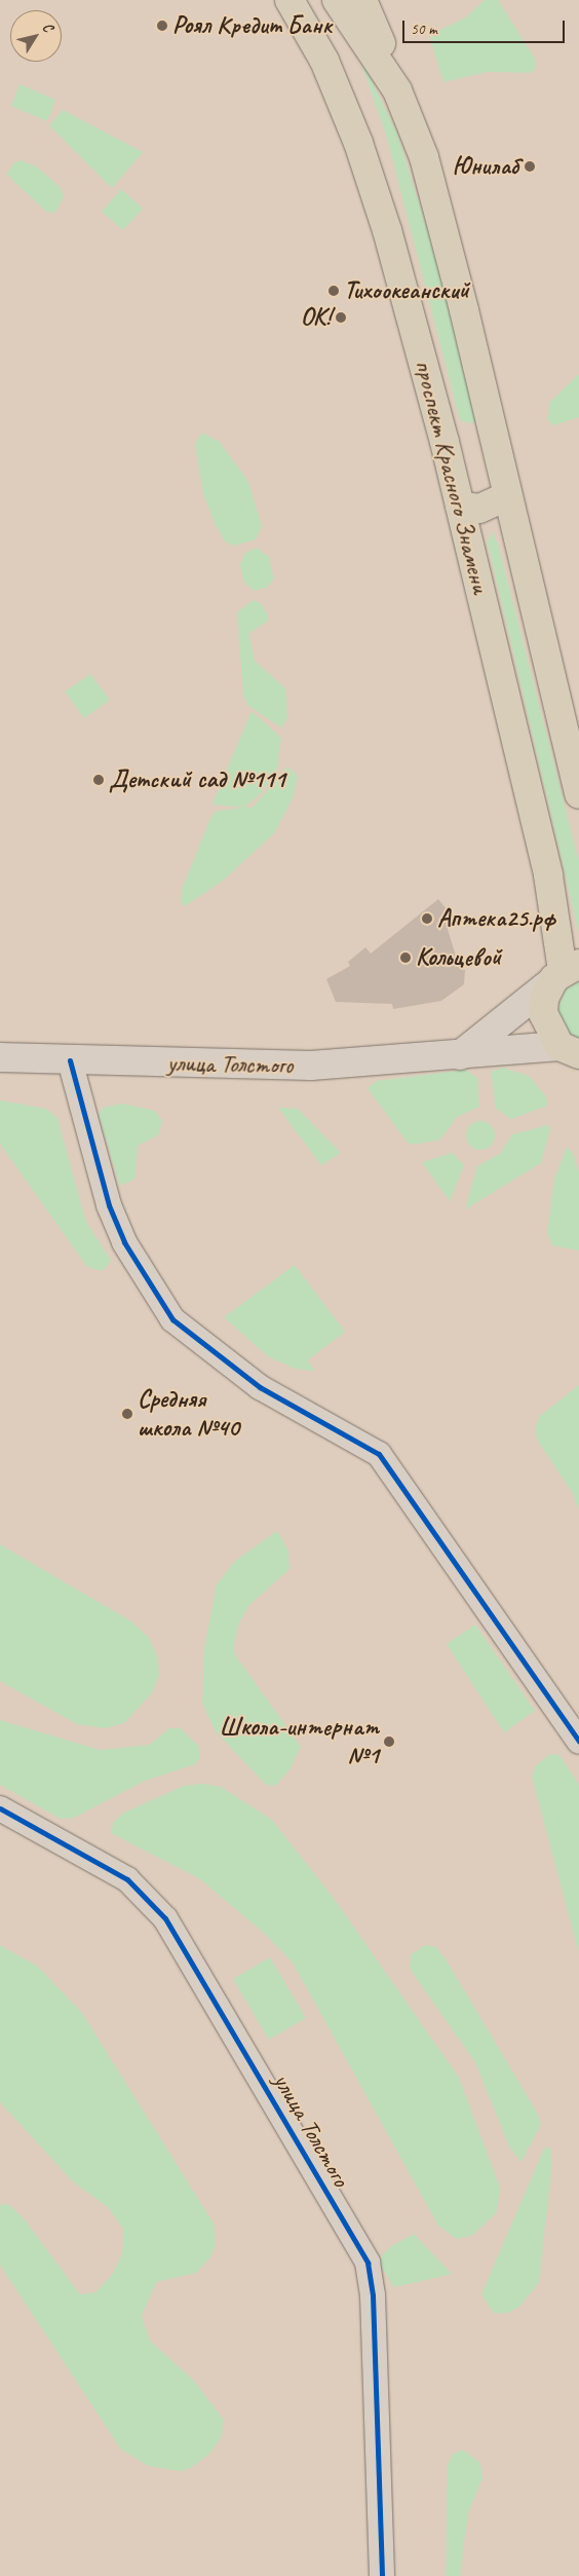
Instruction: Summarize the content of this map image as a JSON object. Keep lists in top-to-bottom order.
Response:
{
  "streets": {
    "main road": ["проспект Красного Знамени", "улица Толстого"]
  },
  "places": [
    "Роял Кредит Банк",
    "Юнилаб",
    "Тихоокеанский",
    "ОК!",
    "Детский сад №111",
    "Аптека25.рф",
    "Кольцевой",
    "Средняя школа №40",
    "Школа-интернат №1"
  ],
  "scale_bar": "50 m",
  "north": "top right"
}
